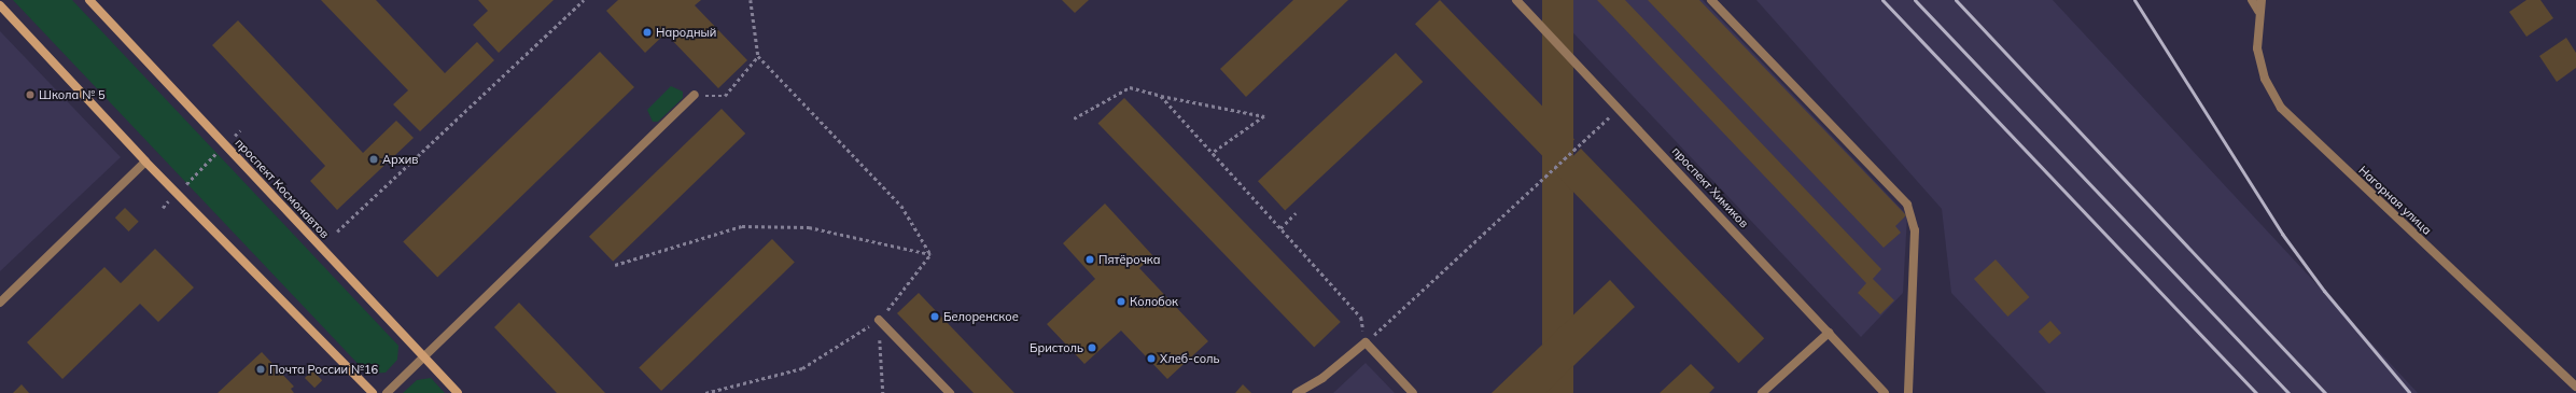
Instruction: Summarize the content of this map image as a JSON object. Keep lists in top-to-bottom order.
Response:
{
  "streets": {
    "main road": ["проспект Космонавтов"],
    "street": ["проспект Химиков", "Нагорная улица"]
  },
  "places": [
    "Народный",
    "Школа № 5",
    "Архив",
    "Пятёрочка",
    "Колобок",
    "Белоренское",
    "Бристоль",
    "Хлеб-соль",
    "Почта России №16"
  ]
}
